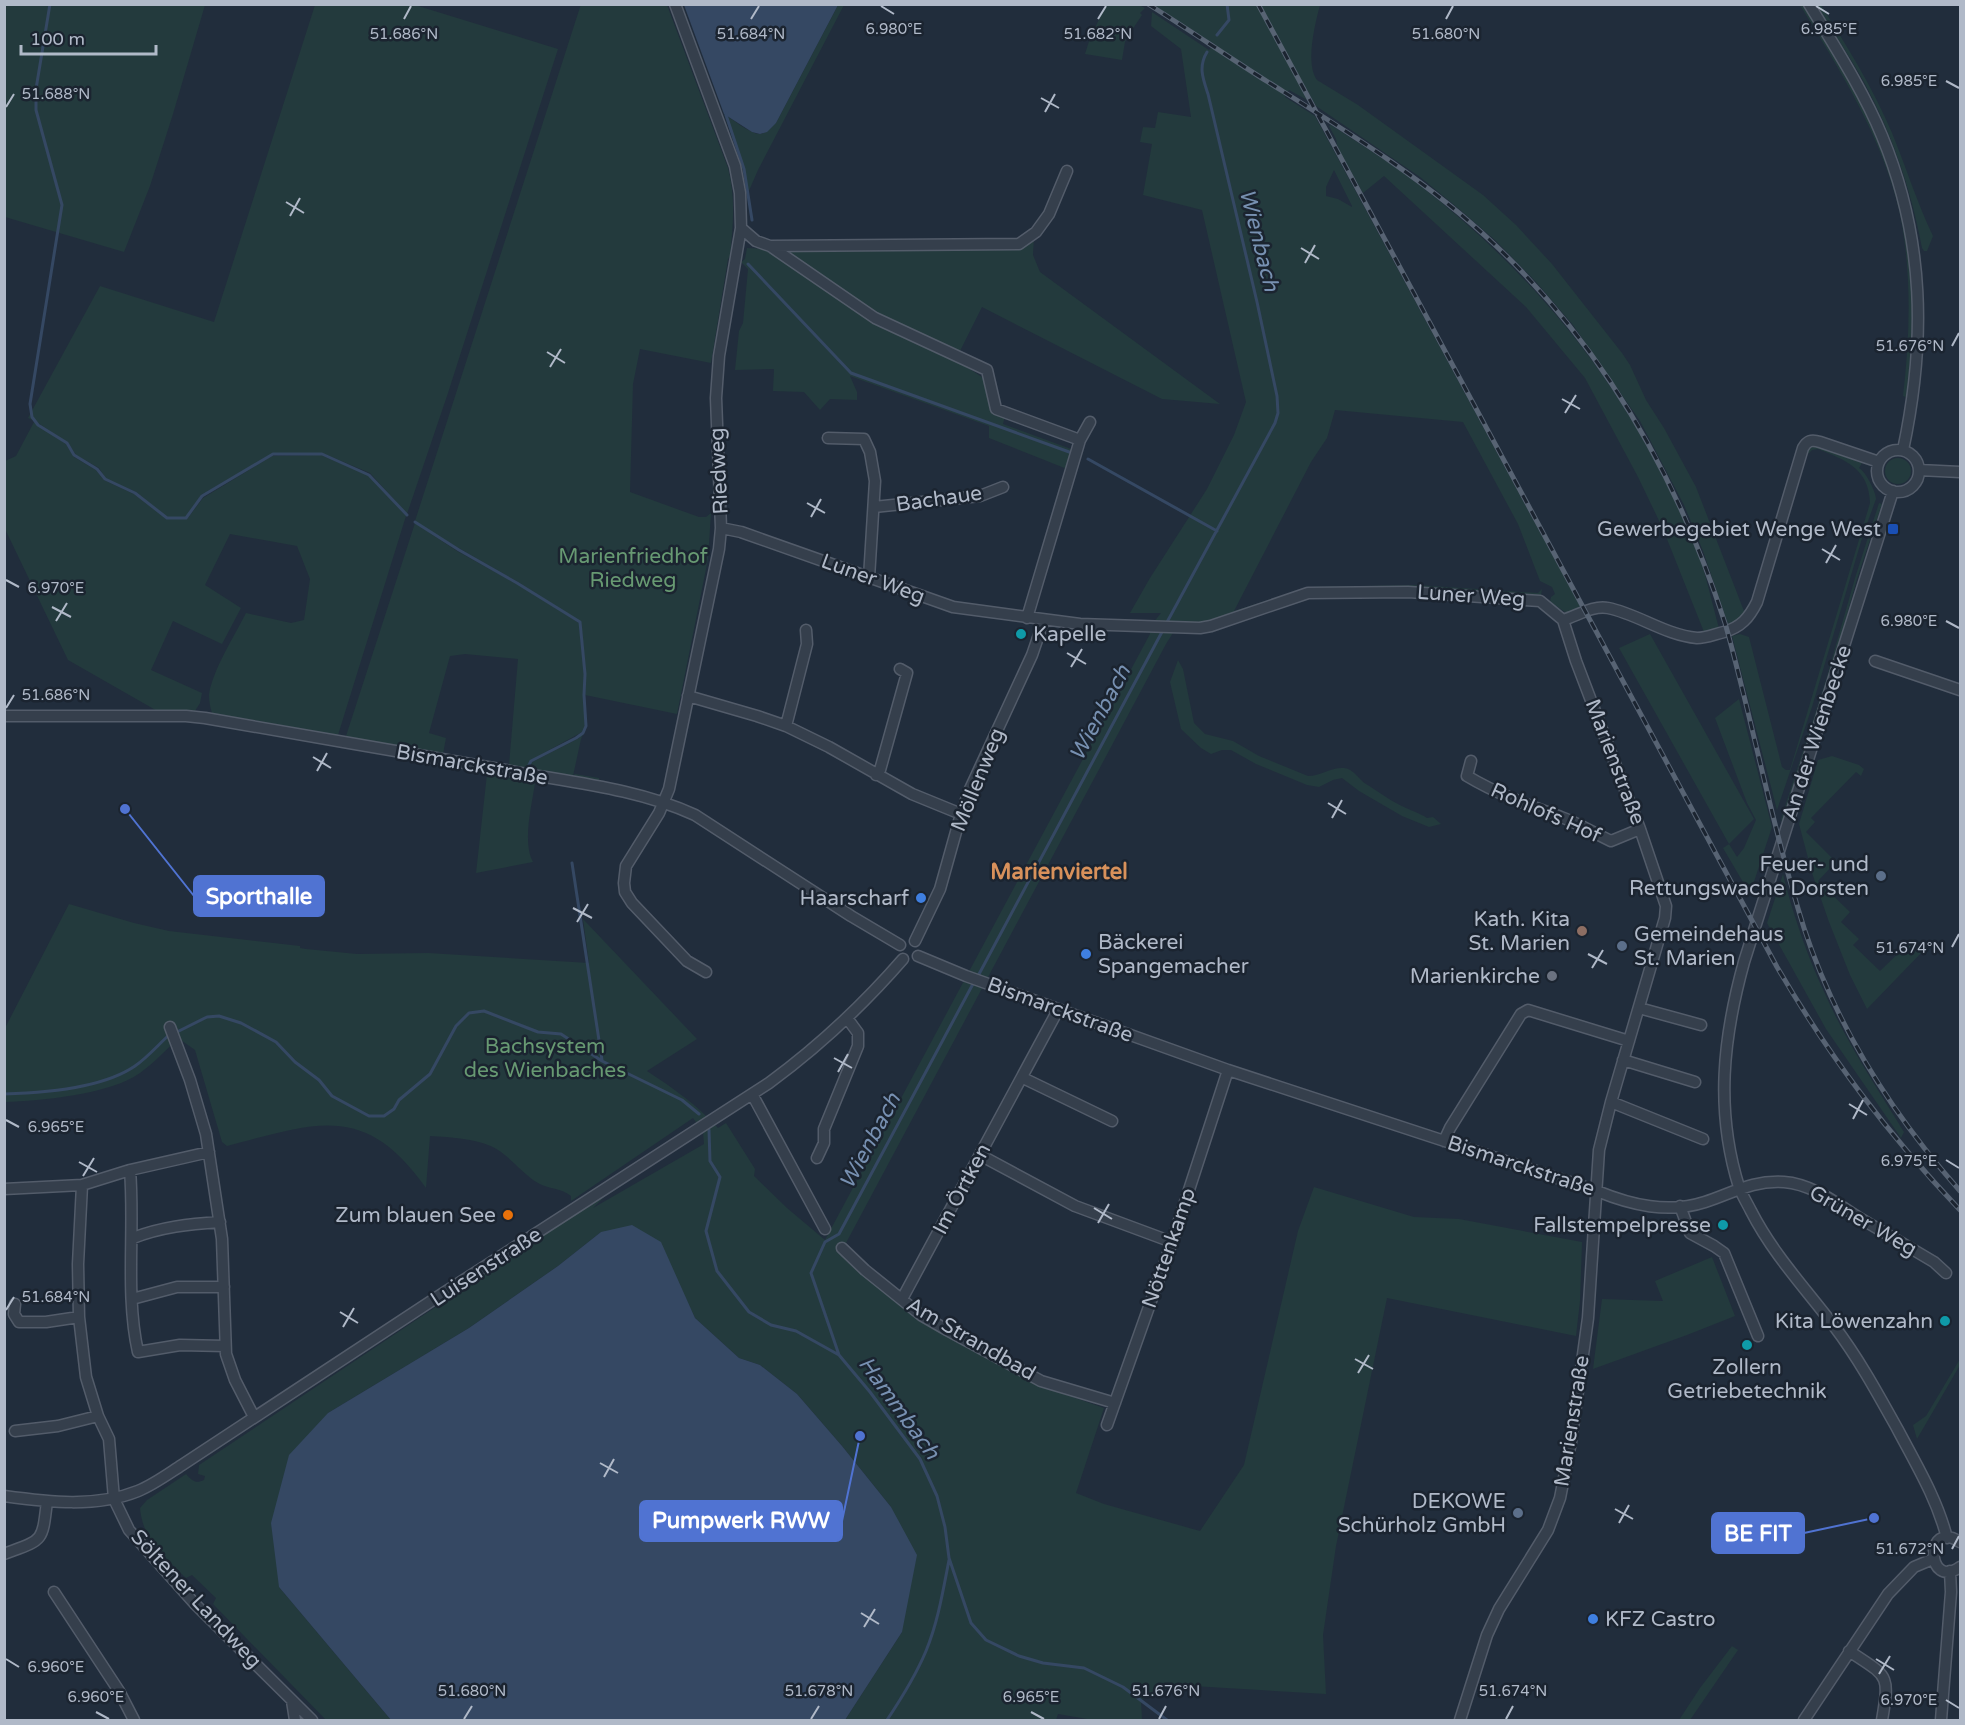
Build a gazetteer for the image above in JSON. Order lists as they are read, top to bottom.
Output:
{
  "streets": {
    "street": [
      "Riedweg",
      "Bachaue",
      "Luner Weg",
      "An der Wienbecke",
      "Marienstraße",
      "Bismarckstraße",
      "Möllenweg",
      "Rohlofs Hof",
      "Im Örtken",
      "Grüner Weg",
      "Nöttenkamp",
      "Luisenstraße",
      "Am Strandbad",
      "Söltener Landweg"
    ]
  },
  "crossings": [
    ["Riedweg", "Luner Weg"],
    ["Riedweg", "Bismarckstraße"],
    ["Luner Weg", "Marienstraße"],
    ["Luner Weg", "Möllenweg"],
    ["An der Wienbecke", "Bismarckstraße"],
    ["An der Wienbecke", "Grüner Weg"],
    ["Marienstraße", "Bismarckstraße"],
    ["Marienstraße", "Rohlofs Hof"],
    ["Bismarckstraße", "Möllenweg"],
    ["Bismarckstraße", "Im Örtken"],
    ["Bismarckstraße", "Grüner Weg"],
    ["Bismarckstraße", "Nöttenkamp"],
    ["Bismarckstraße", "Luisenstraße"],
    ["Möllenweg", "Luisenstraße"],
    ["Im Örtken", "Am Strandbad"],
    ["Nöttenkamp", "Am Strandbad"],
    ["Luisenstraße", "Söltener Landweg"]
  ],
  "districts": ["Marienviertel"],
  "water": ["Wienbach", "Hammbach"],
  "parks": ["Marienfriedhof Riedweg", "Bachsystem des Wienbaches"],
  "places": {
    "transit": ["Gewerbegebiet Wenge West"],
    "other": [
      "Kapelle",
      "Sporthalle",
      "Feuer- und Rettungswache Dorsten",
      "Haarscharf",
      "Kath. Kita St. Marien",
      "Gemeindehaus St. Marien",
      "Bäckerei Spangemacher",
      "Marienkirche",
      "Zum blauen See",
      "Fallstempelpresse",
      "Kita Löwenzahn",
      "Zollern Getriebetechnik",
      "Pumpwerk RWW",
      "DEKOWE Schürholz GmbH",
      "BE FIT",
      "KFZ Castro"
    ]
  },
  "scale_bar": "100 m",
  "coordinates": [
    "6.980°E",
    "6.985°E",
    "51.686°N",
    "51.684°N",
    "51.682°N",
    "51.680°N",
    "51.688°N",
    "51.676°N",
    "6.970°E",
    "51.674°N",
    "6.965°E",
    "6.975°E",
    "51.672°N",
    "6.960°E",
    "51.678°N"
  ]
}
